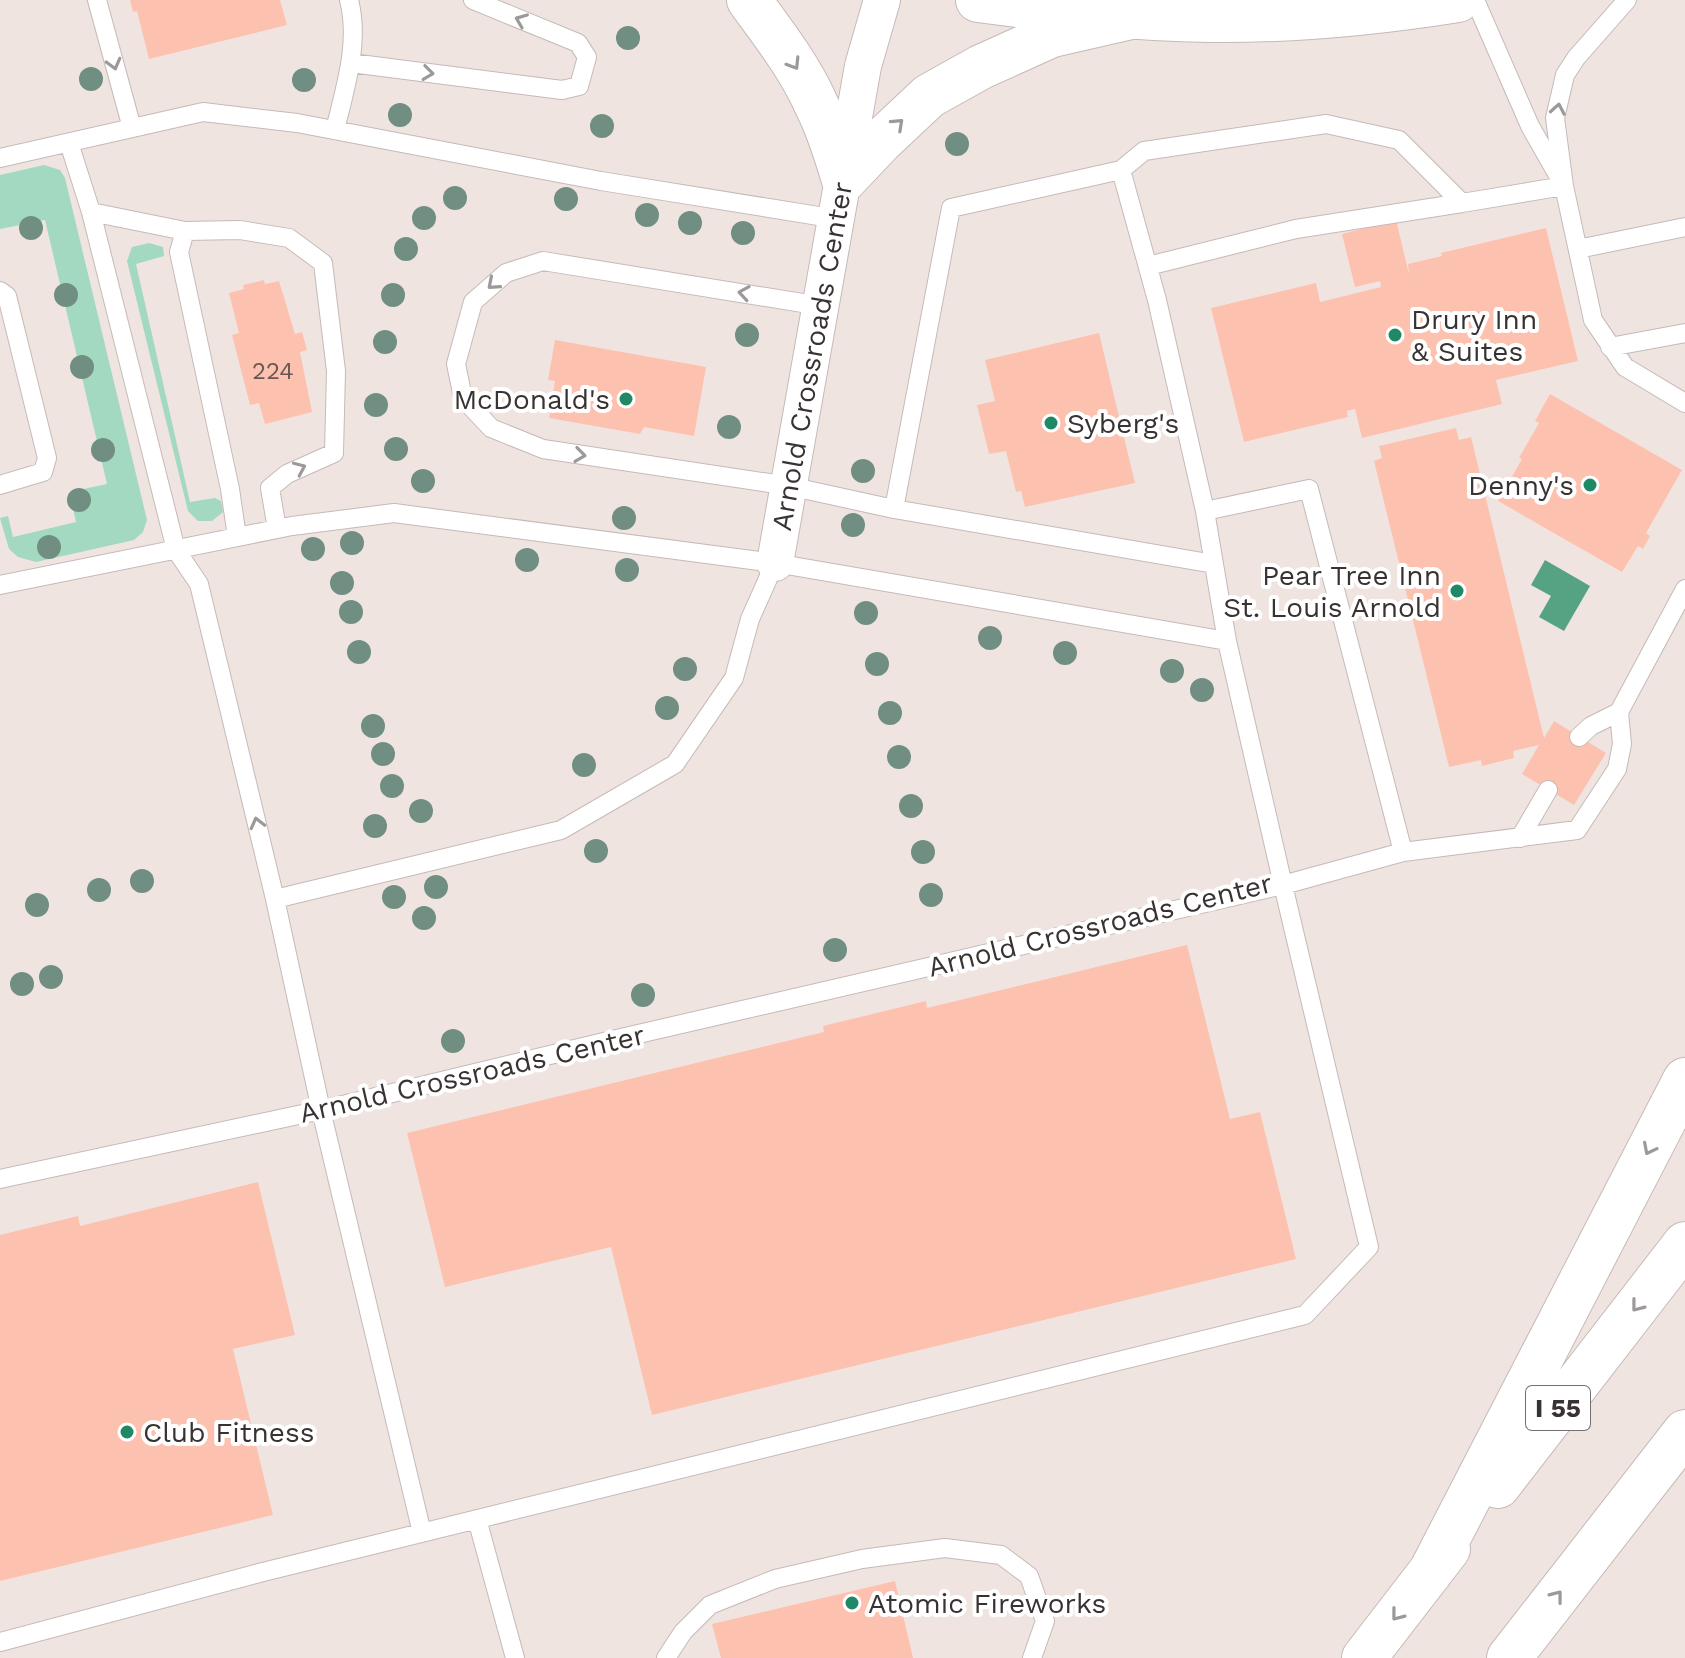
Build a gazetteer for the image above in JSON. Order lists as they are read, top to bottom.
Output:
{
  "streets": {
    "main road": ["I 55"],
    "street": ["Arnold Crossroads Center"]
  },
  "places": [
    "Drury Inn & Suites",
    "McDonald's",
    "Syberg's",
    "Denny's",
    "Pear Tree Inn St. Louis Arnold",
    "Club Fitness",
    "Atomic Fireworks"
  ],
  "house_numbers": ["224"]
}
